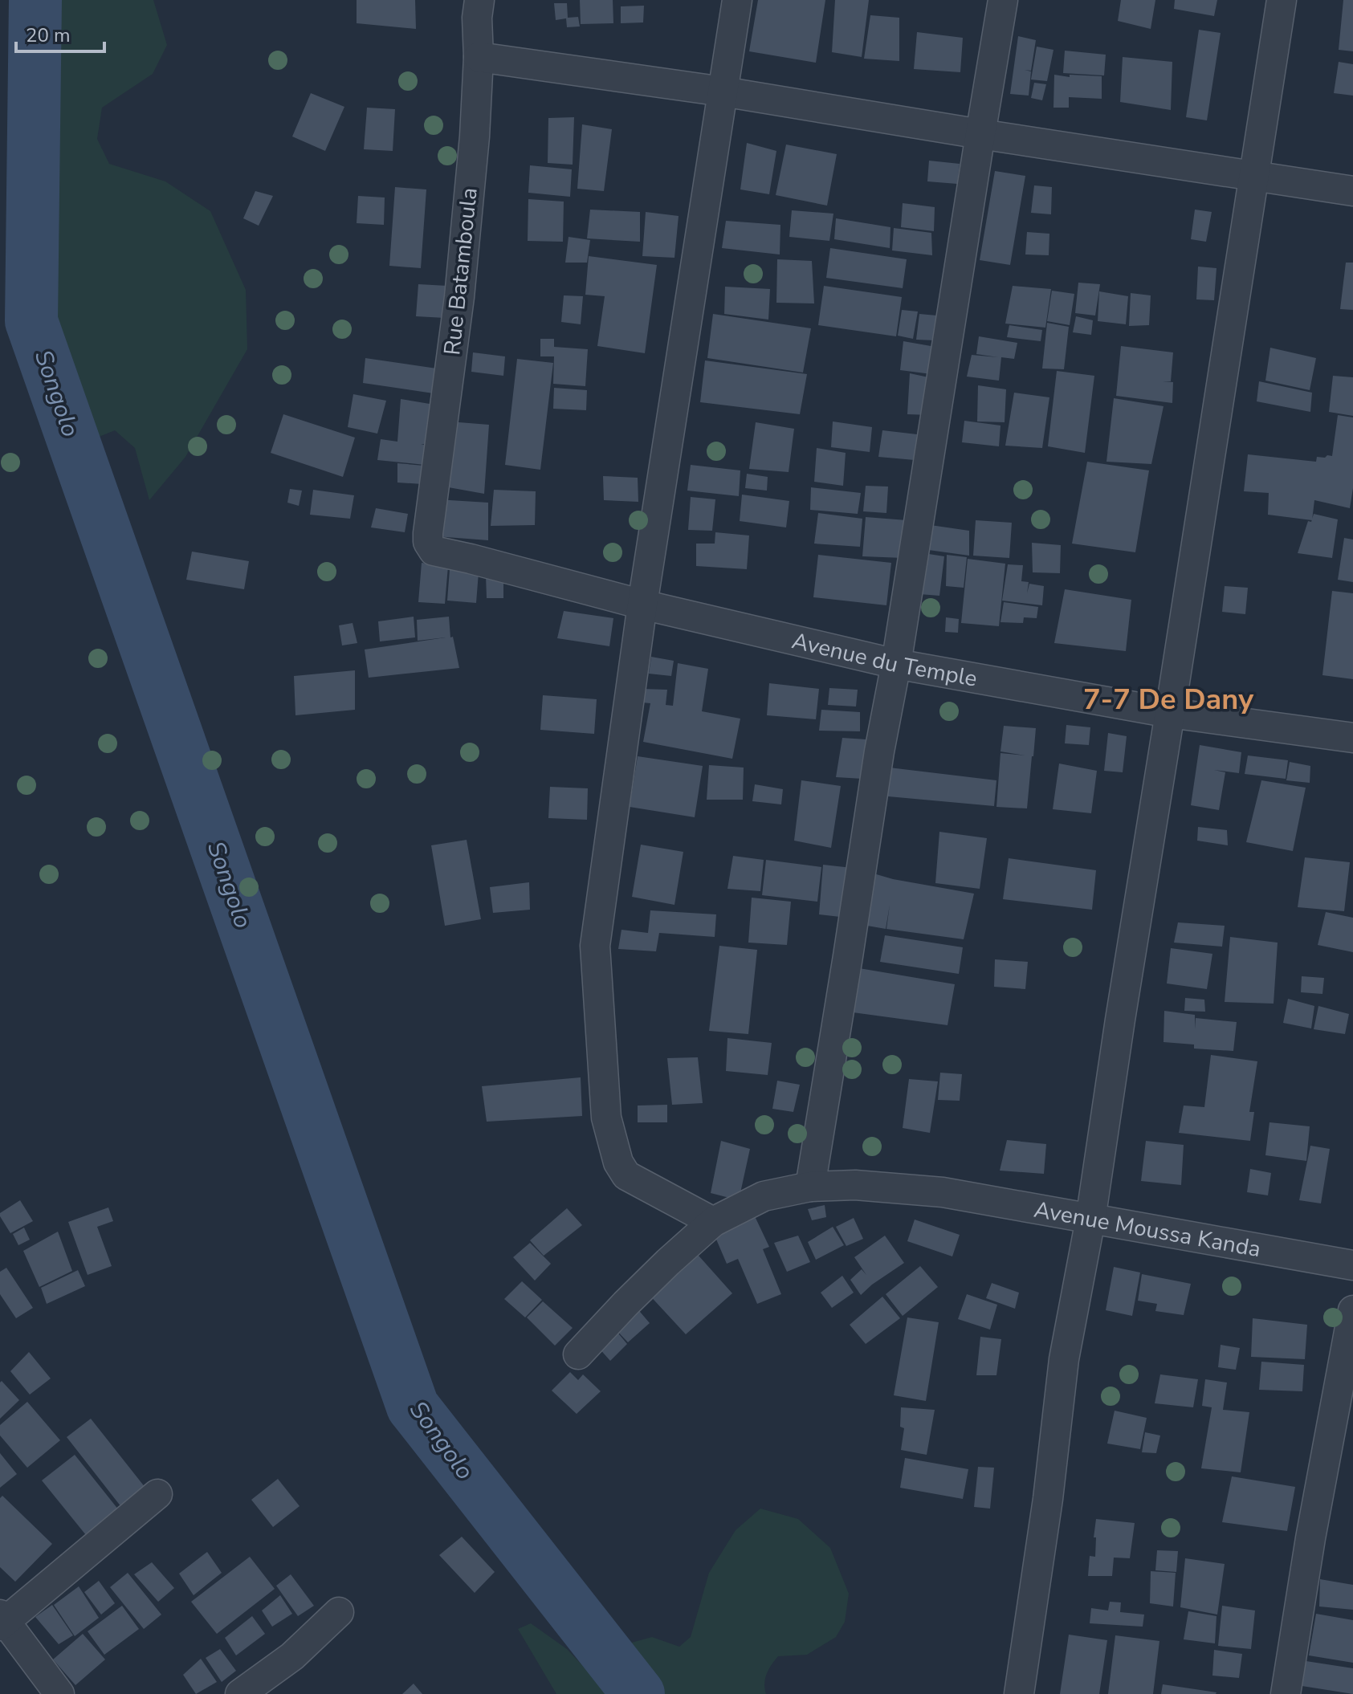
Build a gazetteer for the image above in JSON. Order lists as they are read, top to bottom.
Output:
{
  "streets": {
    "street": ["Rue Batamboula", "Avenue du Temple", "Avenue Moussa Kanda"]
  },
  "crossings": [
    ["Rue Batamboula", "Avenue du Temple"]
  ],
  "districts": ["7-7 De Dany"],
  "water": ["Songolo"],
  "scale_bar": "20 m"
}
